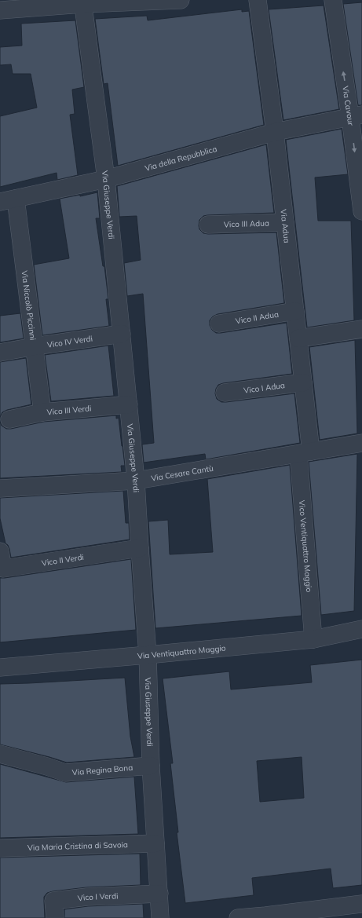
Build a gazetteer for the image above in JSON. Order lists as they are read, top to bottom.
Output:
{
  "streets": {
    "street": [
      "Via Cavour",
      "Via della Repubblica",
      "Via Giuseppe Verdi",
      "Vico III Adua",
      "Via Adua",
      "Via Niccolò Piccinni",
      "Vico II Adua",
      "Vico IV Verdi",
      "Vico I Adua",
      "Vico III Verdi",
      "Via Cesare Cantù",
      "Vico Ventiquattro Maggio",
      "Vico II Verdi",
      "Via Ventiquattro Maggio",
      "Via Regina Bona",
      "Via Maria Cristina di Savoia",
      "Vico I Verdi"
    ]
  },
  "crossings": [
    ["Via Cavour", "Via della Repubblica"],
    ["Via della Repubblica", "Via Giuseppe Verdi"],
    ["Via della Repubblica", "Via Adua"],
    ["Via della Repubblica", "Via Niccolò Piccinni"],
    ["Via Giuseppe Verdi", "Vico IV Verdi"],
    ["Via Giuseppe Verdi", "Vico III Verdi"],
    ["Via Giuseppe Verdi", "Via Cesare Cantù"],
    ["Via Giuseppe Verdi", "Vico II Verdi"],
    ["Via Giuseppe Verdi", "Via Ventiquattro Maggio"],
    ["Via Giuseppe Verdi", "Via Regina Bona"],
    ["Via Giuseppe Verdi", "Via Maria Cristina di Savoia"],
    ["Via Giuseppe Verdi", "Vico I Verdi"],
    ["Vico III Adua", "Via Adua"],
    ["Via Adua", "Vico II Adua"],
    ["Via Adua", "Vico I Adua"],
    ["Via Adua", "Via Cesare Cantù"],
    ["Via Adua", "Vico Ventiquattro Maggio"],
    ["Via Niccolò Piccinni", "Vico IV Verdi"],
    ["Via Niccolò Piccinni", "Vico III Verdi"],
    ["Via Cesare Cantù", "Vico Ventiquattro Maggio"],
    ["Vico Ventiquattro Maggio", "Via Ventiquattro Maggio"]
  ]
}
